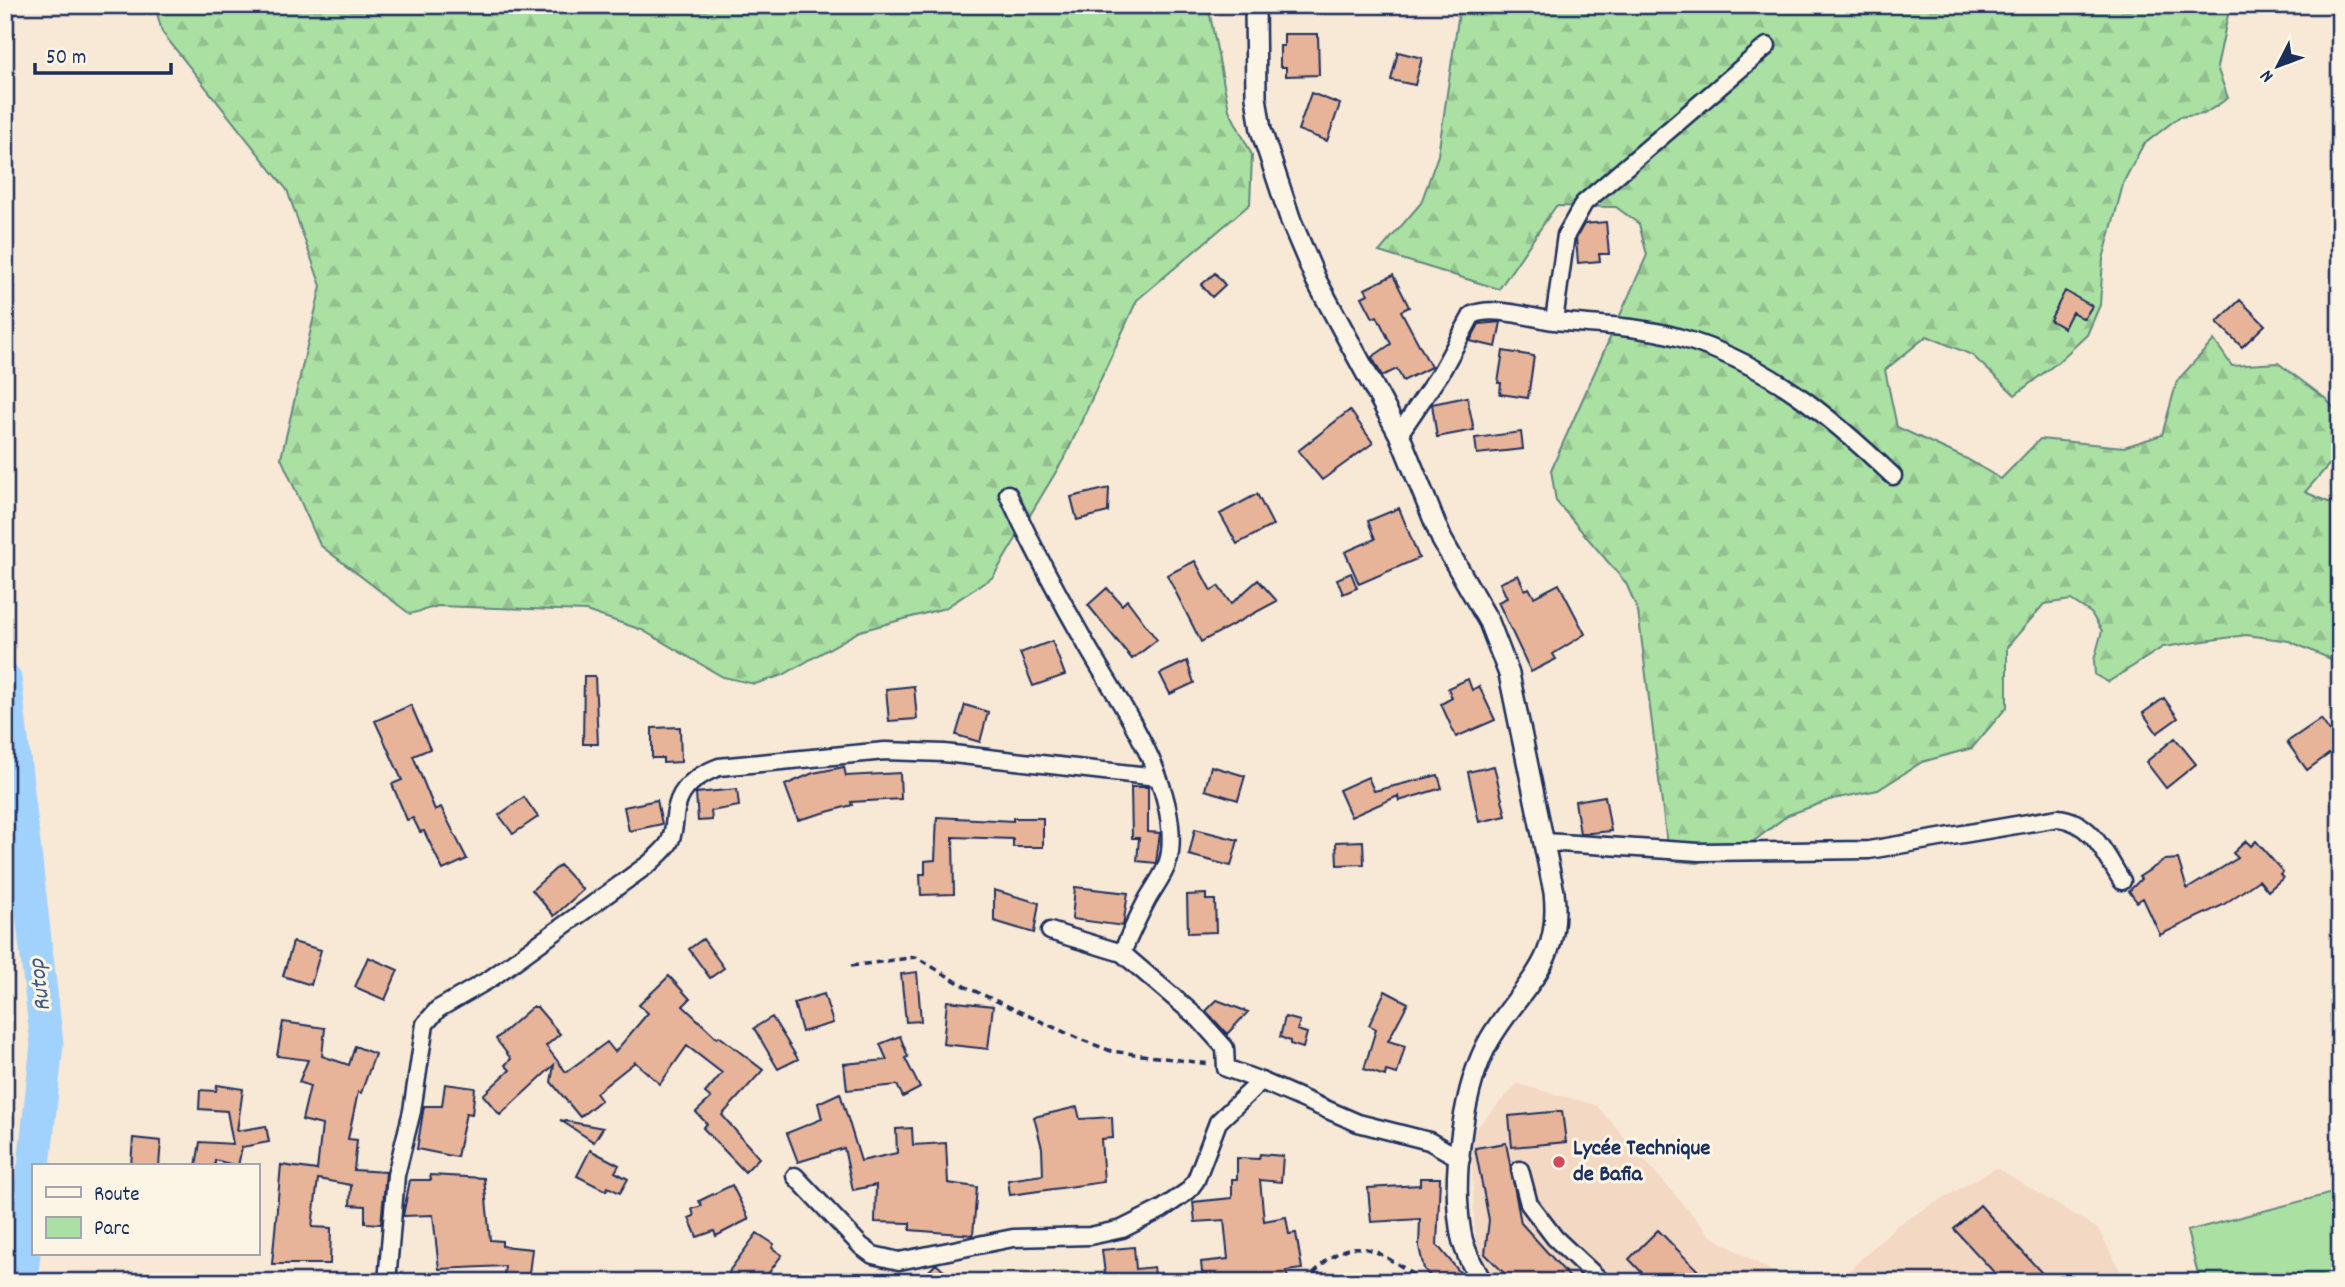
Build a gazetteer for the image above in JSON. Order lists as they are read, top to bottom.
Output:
{
  "water": ["Rutop"],
  "places": ["Lycée Technique de Bafia"],
  "legend": ["Route", "Parc"],
  "scale_bar": "50 m",
  "north": "bottom left"
}
